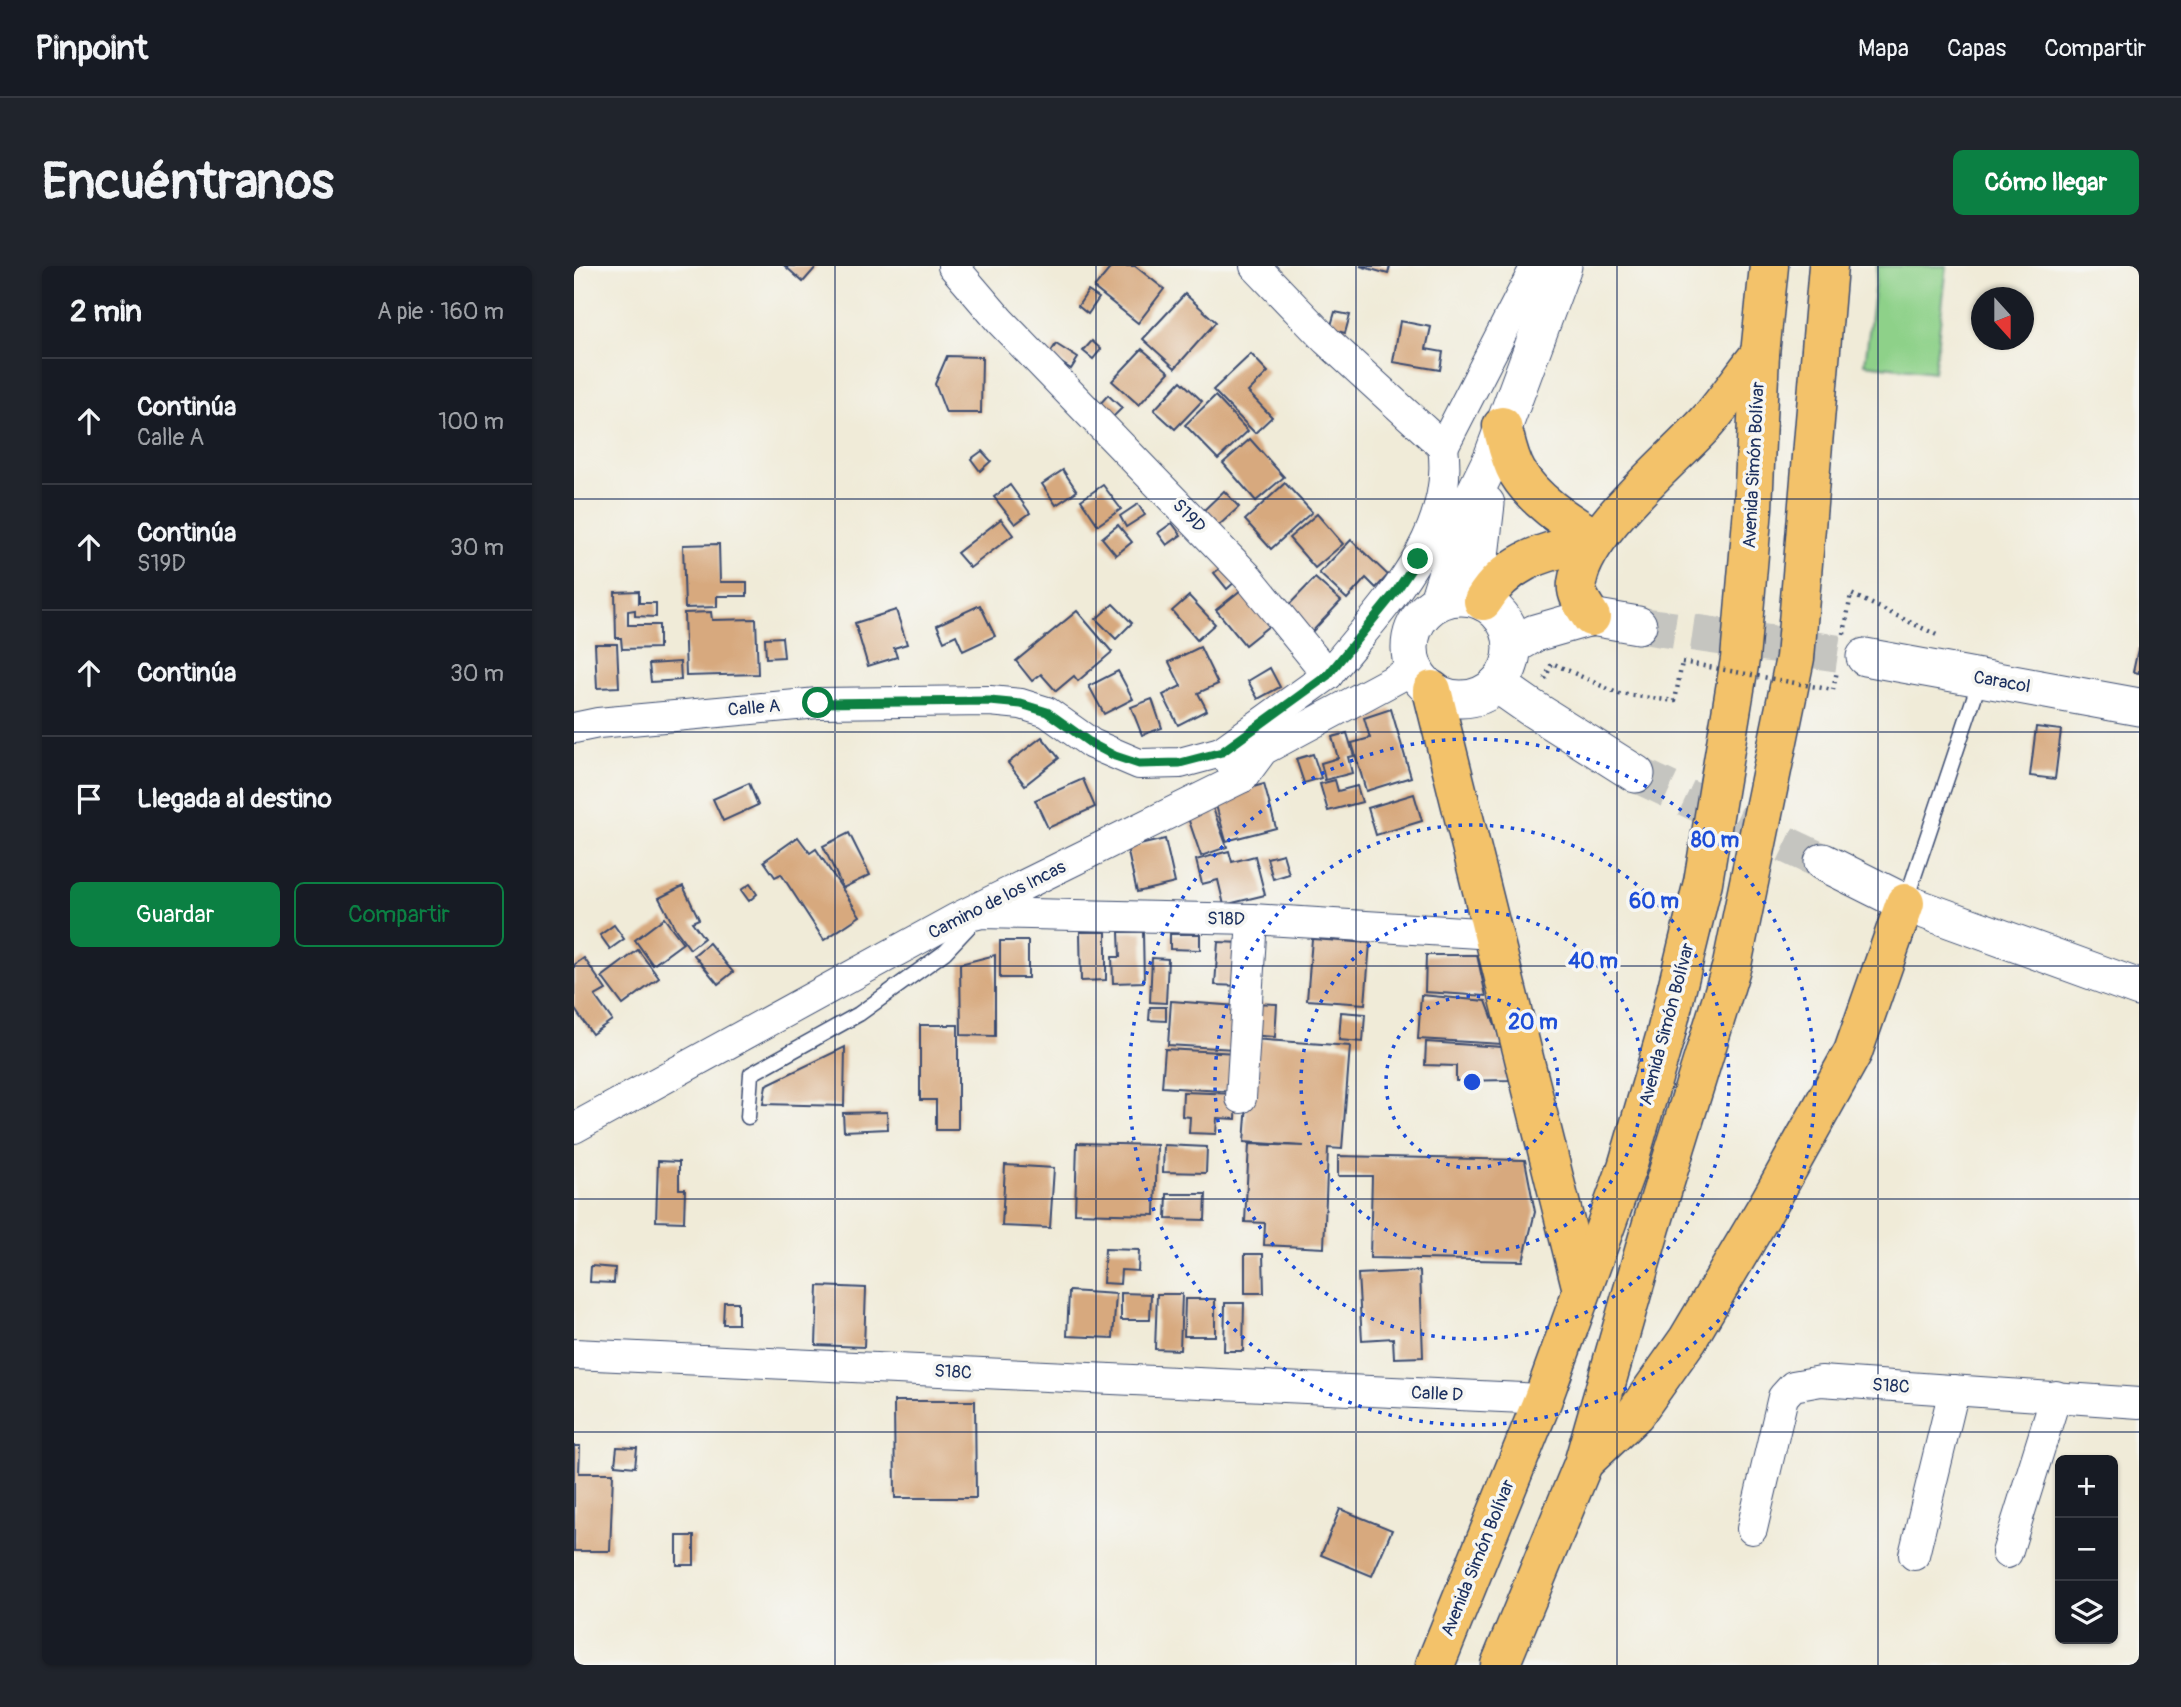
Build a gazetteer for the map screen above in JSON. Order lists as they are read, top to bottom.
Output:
{
  "streets": {
    "highway": ["Avenida Simón Bolívar"],
    "street": [
      "S19D",
      "Caracol",
      "Calle A",
      "Camino de los Incas",
      "S18D",
      "S18C",
      "Calle D"
    ]
  },
  "crossings": [
    ["Avenida Simón Bolívar", "Calle D"],
    ["Camino de los Incas", "S18D"],
    ["S18C", "Calle D"]
  ],
  "north": "bottom",
  "page": {
    "header": "Pinpoint",
    "nav": ["Mapa", "Capas", "Compartir"],
    "buttons": [
      "Cómo llegar",
      ["Guardar", "Compartir"]
    ],
    "title": "Encuéntranos",
    "heading": ["2 min", "A pie · 160 m"],
    "list": [
      ["Continúa", "Calle A", "100 m"],
      ["Continúa", "S19D", "30 m"],
      ["Continúa", "30 m"],
      "Llegada al destino"
    ],
    "map_buttons": ["+", "−"]
  },
  "rings": [
    "80 m",
    "60 m",
    "40 m",
    "20 m"
  ]
}
